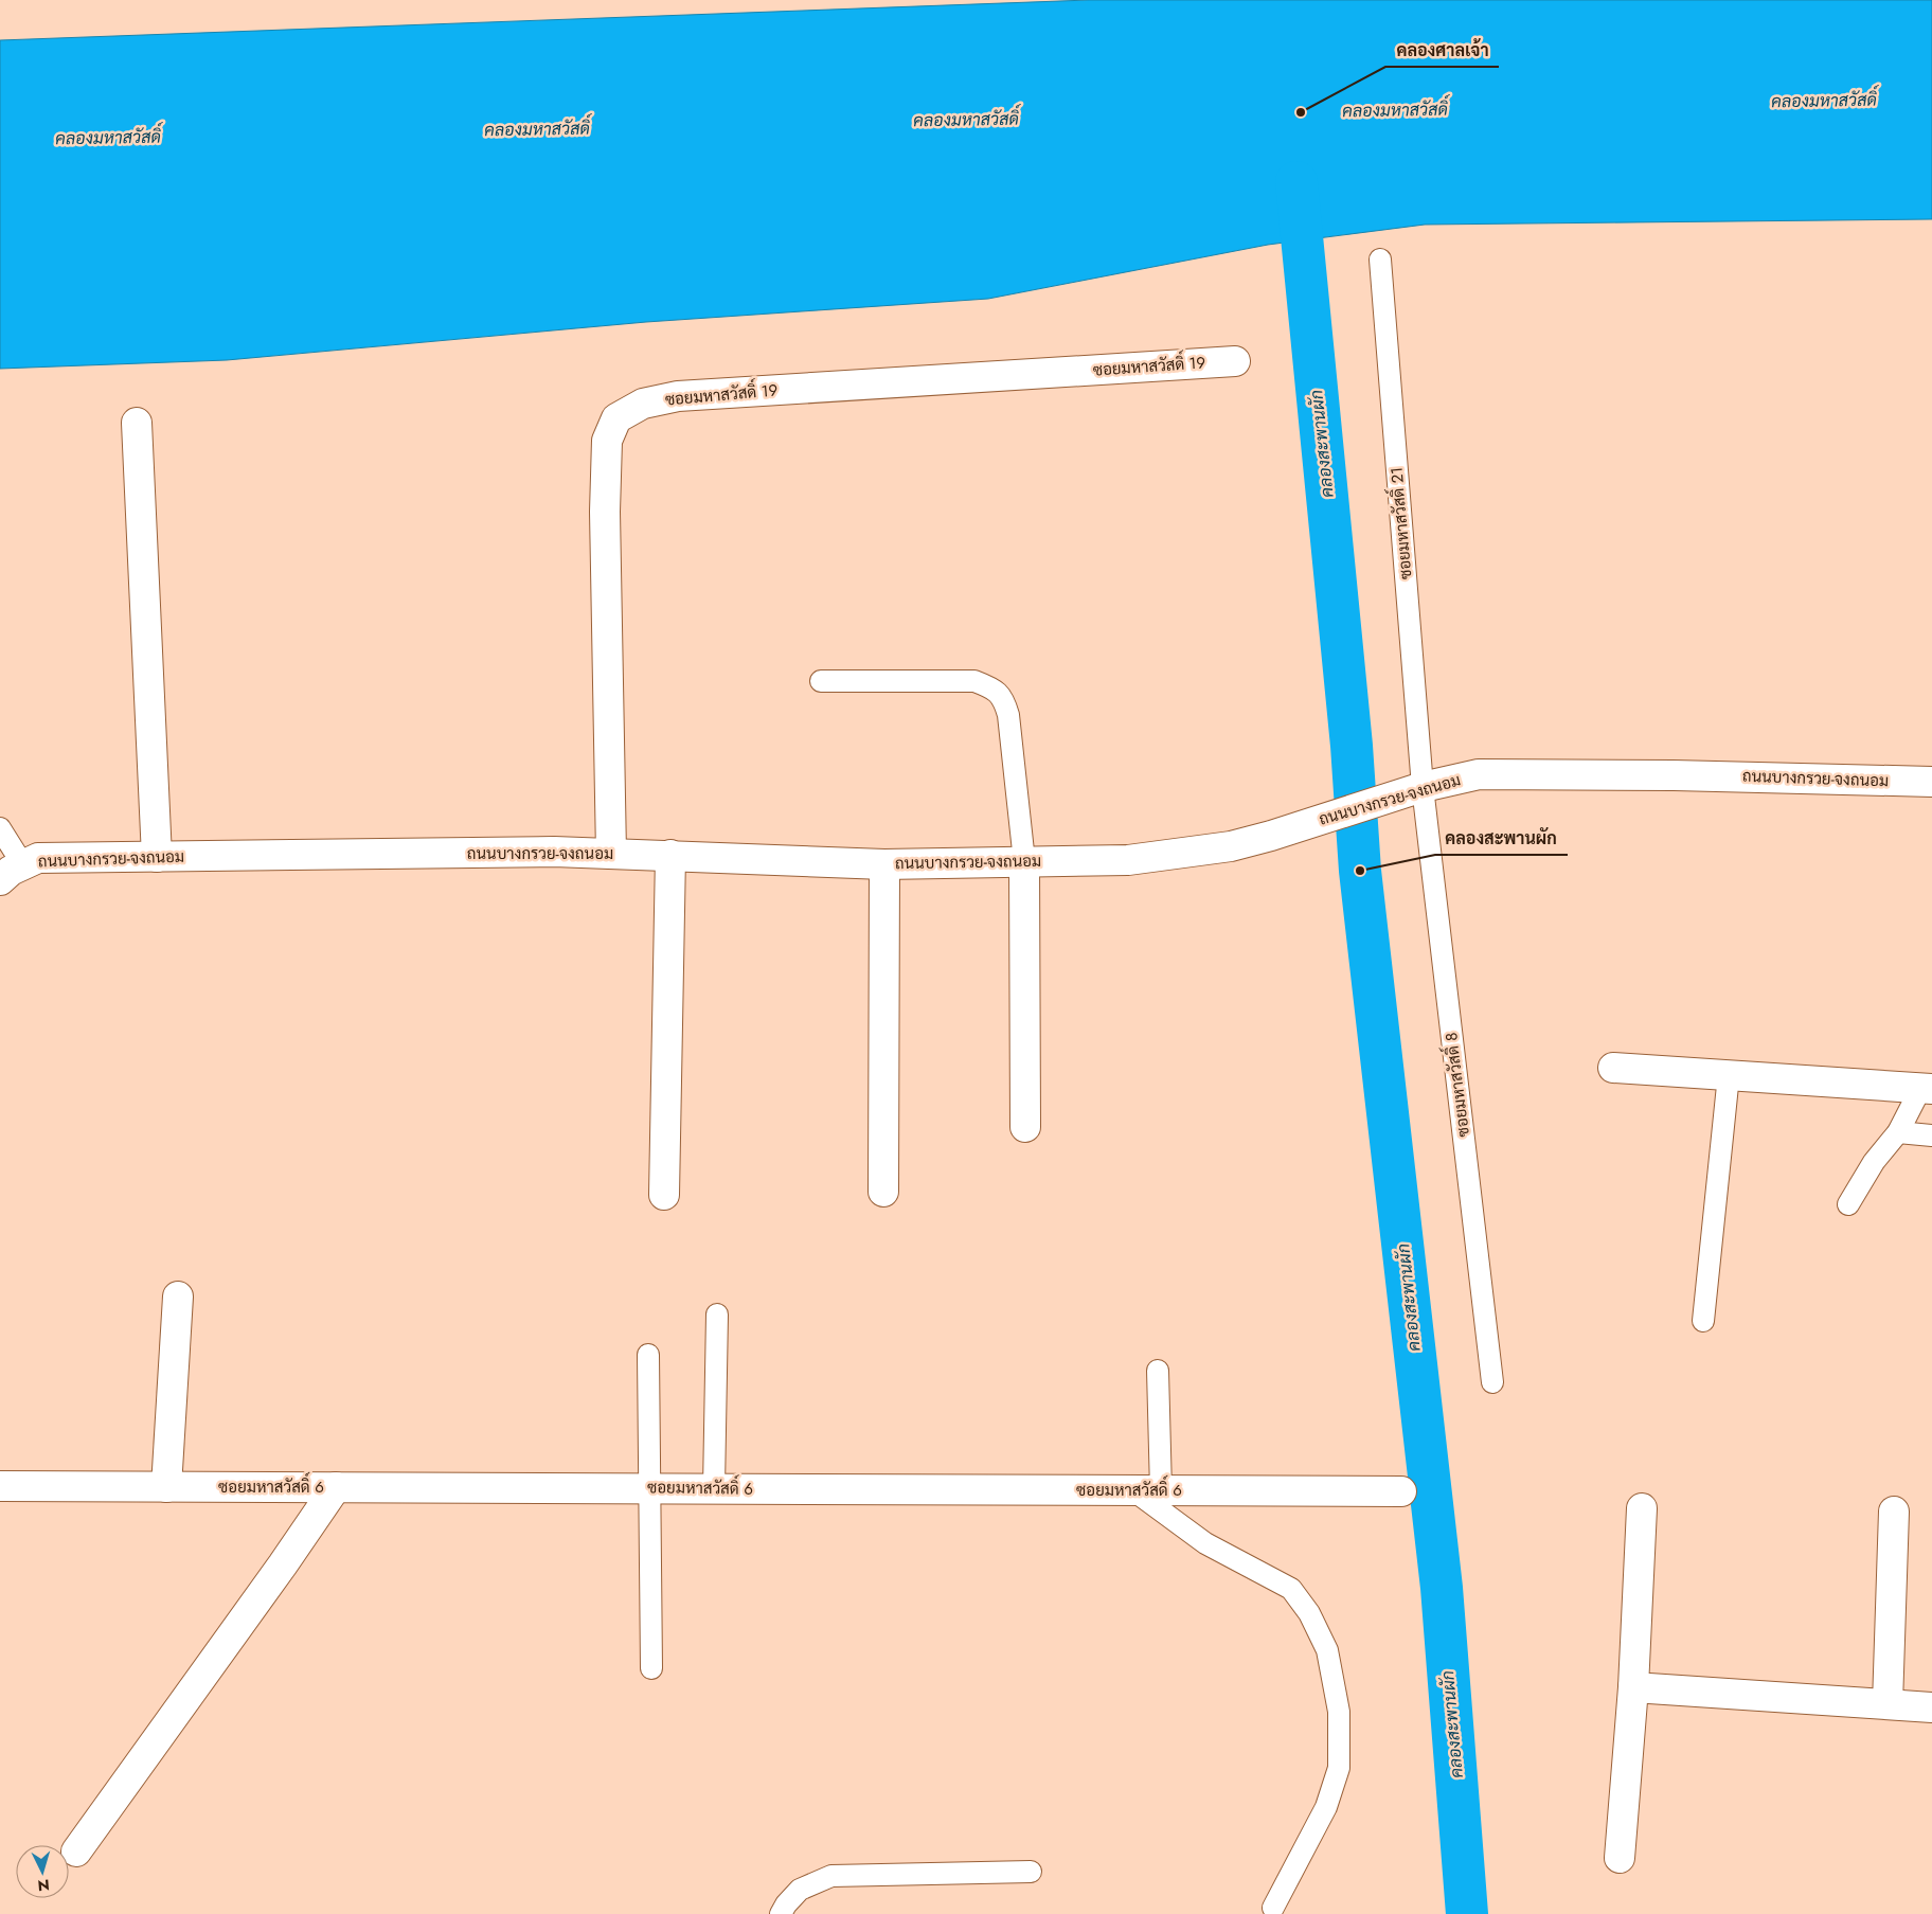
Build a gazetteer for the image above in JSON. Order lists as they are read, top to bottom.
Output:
{
  "streets": {
    "street": ["ซอยมหาสวัสดิ์ 19", "ถนนบางกรวย-จงถนอม", "ซอยมหาสวัสดิ์ 6"],
    "lane": ["ซอยมหาสวัสดิ์ 21", "ซอยมหาสวัสดิ์ 8"]
  },
  "crossings": [
    ["ซอยมหาสวัสดิ์ 19", "ถนนบางกรวย-จงถนอม"],
    ["ซอยมหาสวัสดิ์ 21", "ถนนบางกรวย-จงถนอม"],
    ["ซอยมหาสวัสดิ์ 21", "ซอยมหาสวัสดิ์ 8"],
    ["ถนนบางกรวย-จงถนอม", "ซอยมหาสวัสดิ์ 8"]
  ],
  "water": ["คลองมหาสวัสดิ์", "คลองสะพานผัก"],
  "places": ["คลองศาลเจ้า", "คลองสะพานผัก"],
  "north": "bottom"
}
